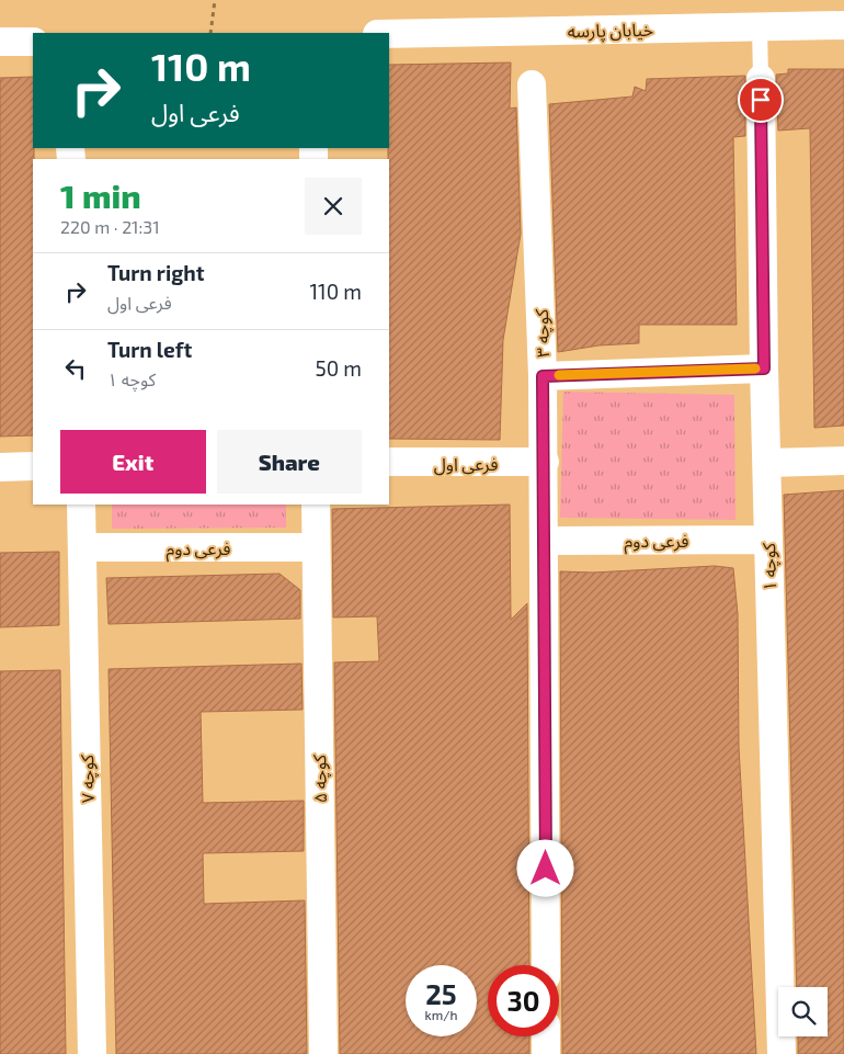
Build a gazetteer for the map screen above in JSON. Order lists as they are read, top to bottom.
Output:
{
  "streets": {
    "street": [
      "خیابان پارسه",
      "کوچه ۳",
      "فرعی اول",
      "فرعی دوم",
      "کوچه ۱",
      "کوچه ۷",
      "کوچه ۵"
    ]
  },
  "crossings": [
    ["کوچه ۳", "فرعی اول"],
    ["کوچه ۳", "فرعی دوم"],
    ["فرعی دوم", "کوچه ۱"],
    ["فرعی دوم", "کوچه ۷"],
    ["فرعی دوم", "کوچه ۵"]
  ],
  "page": {
    "turn": ["110 m", "فرعی اول"],
    "heading": ["1 min", "220 m · 21:31"],
    "list": [
      {
        "name": "Turn right",
        "note": "فرعی اول",
        "value": "110 m"
      },
      {
        "name": "Turn left",
        "note": "کوچه ۱",
        "value": "50 m"
      }
    ],
    "buttons": ["Exit", "Share"],
    "speed": "25 km/h",
    "limit": "30"
  }
}
